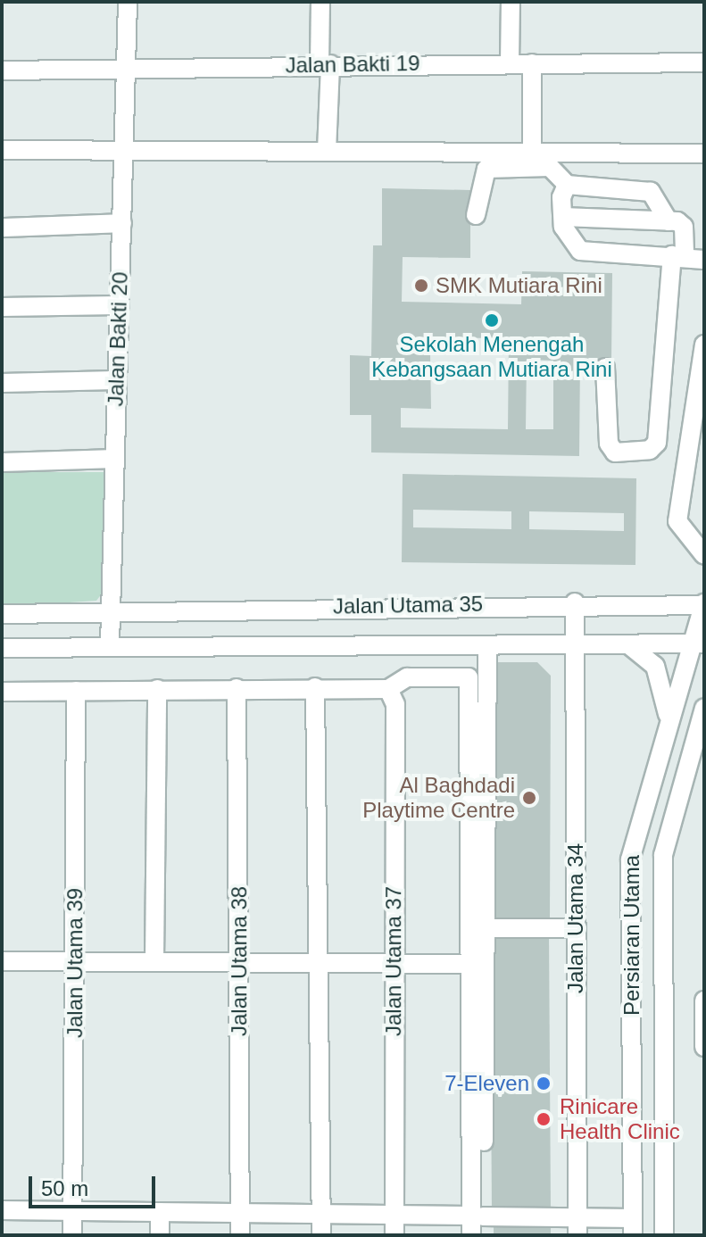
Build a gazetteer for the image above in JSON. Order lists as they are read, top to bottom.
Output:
{
  "streets": {
    "street": [
      "Jalan Bakti 19",
      "Jalan Bakti 20",
      "Jalan Utama 35",
      "Jalan Utama 34",
      "Persiaran Utama",
      "Jalan Utama 38",
      "Jalan Utama 37",
      "Jalan Utama 39"
    ]
  },
  "crossings": [
    ["Jalan Bakti 19", "Jalan Bakti 20"],
    ["Jalan Bakti 20", "Jalan Utama 35"],
    ["Jalan Utama 35", "Jalan Utama 34"],
    ["Jalan Utama 35", "Persiaran Utama"]
  ],
  "places": [
    "SMK Mutiara Rini",
    "Sekolah Menengah Kebangsaan Mutiara Rini",
    "Al Baghdadi Playtime Centre",
    "7-Eleven",
    "Rinicare Health Clinic"
  ],
  "scale_bar": "50 m"
}
